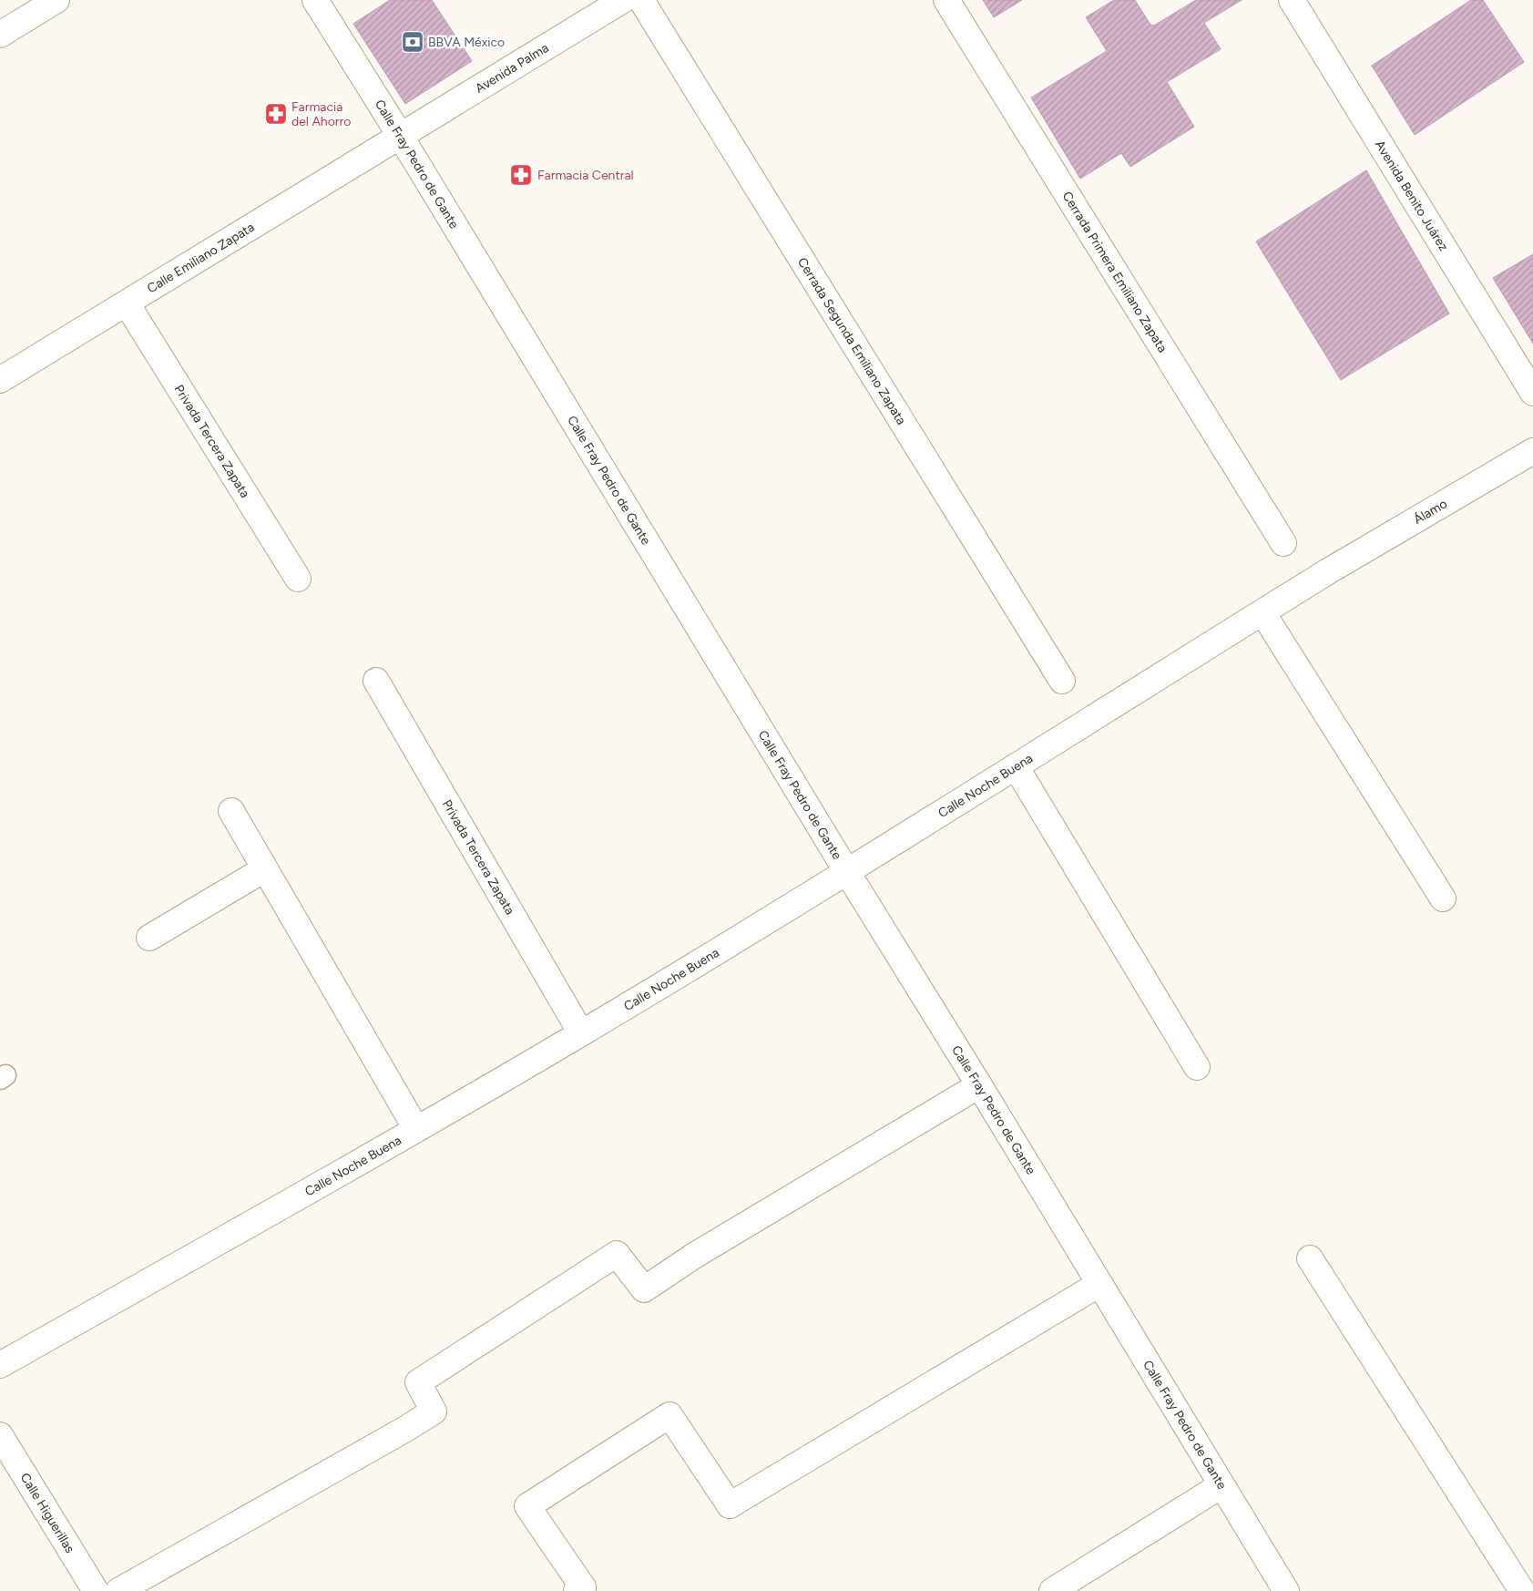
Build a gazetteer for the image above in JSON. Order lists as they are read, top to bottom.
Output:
{
  "streets": {
    "street": [
      "Avenida Palma",
      "Calle Fray Pedro de Gante",
      "Avenida Benito Juárez",
      "Calle Emiliano Zapata",
      "Cerrada Primera Emiliano Zapata",
      "Cerrada Segunda Emiliano Zapata",
      "Privada Tercera Zapata",
      "Álamo",
      "Calle Noche Buena",
      "Calle Higuerillas"
    ]
  },
  "crossings": [
    ["Avenida Palma", "Calle Fray Pedro de Gante"],
    ["Avenida Palma", "Calle Emiliano Zapata"],
    ["Calle Fray Pedro de Gante", "Calle Emiliano Zapata"],
    ["Calle Fray Pedro de Gante", "Calle Noche Buena"],
    ["Calle Emiliano Zapata", "Privada Tercera Zapata"],
    ["Privada Tercera Zapata", "Calle Noche Buena"],
    ["Álamo", "Calle Noche Buena"]
  ],
  "places": {
    "bank": ["BBVA México"],
    "pharmacy": ["Farmacia del Ahorro", "Farmacia Central"]
  }
}
